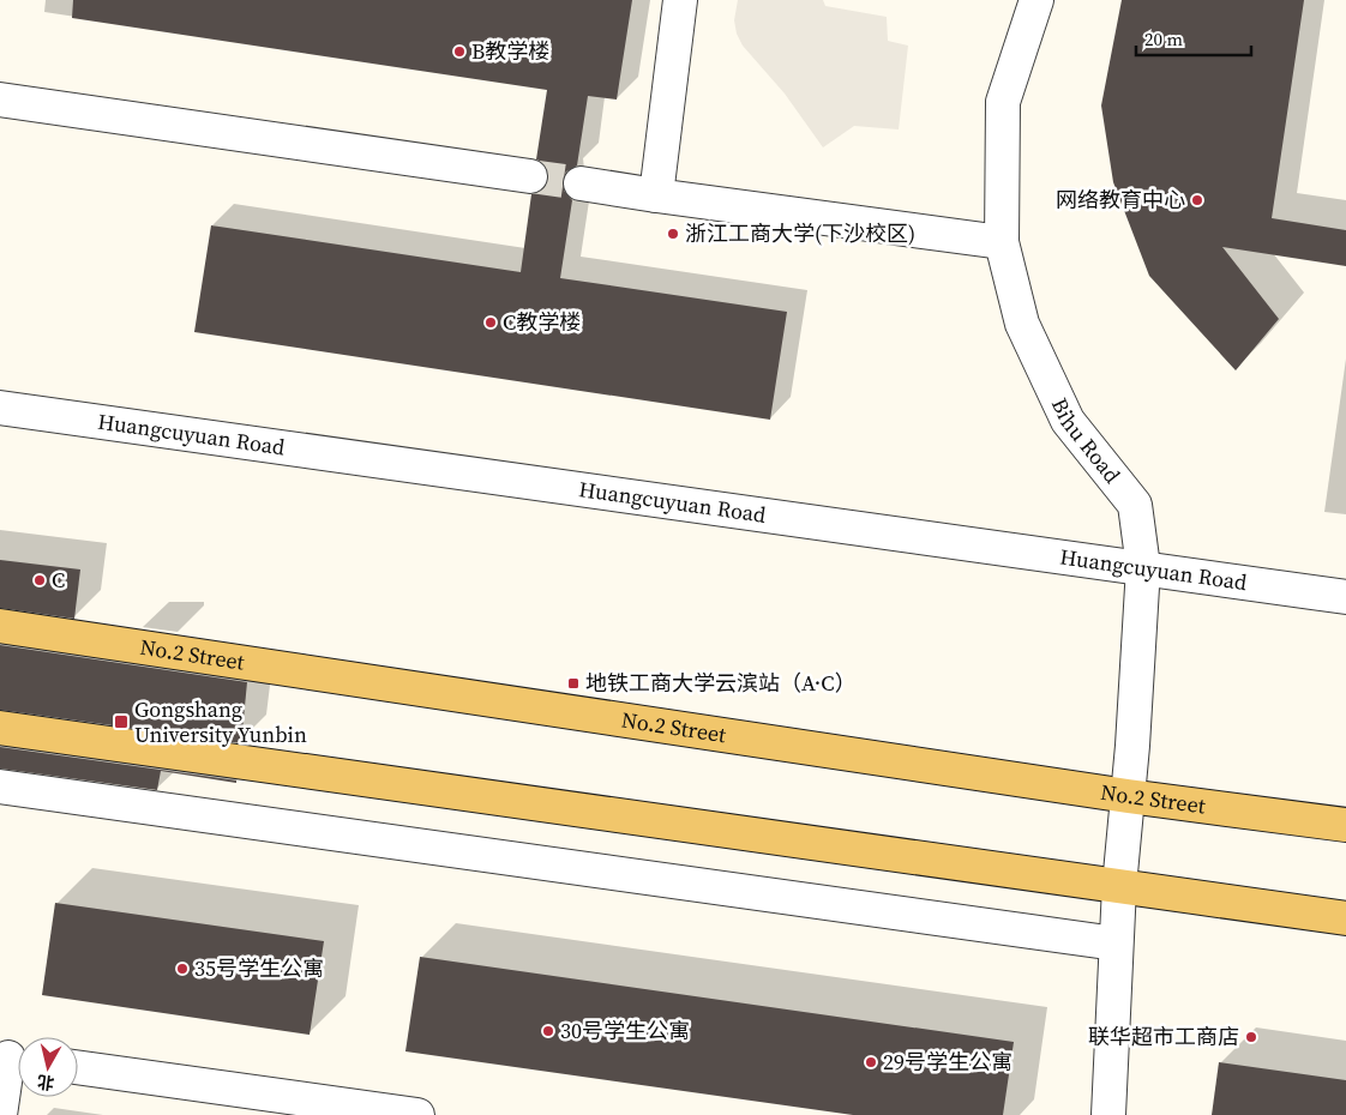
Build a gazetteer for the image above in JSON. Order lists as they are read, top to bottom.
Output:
{
  "streets": {
    "main road": ["No.2 Street"],
    "street": ["Huangcuyuan Road", "Bihu Road"]
  },
  "crossings": [
    ["Huangcuyuan Road", "Bihu Road"],
    ["Bihu Road", "No.2 Street"]
  ],
  "places": {
    "other": [
      "B教学楼",
      "网络教育中心",
      "浙江工商大学(下沙校区)",
      "C教学楼",
      "C",
      "35号学生公寓",
      "30号学生公寓",
      "联华超市工商店",
      "29号学生公寓"
    ],
    "transit": ["地铁工商大学云滨站（A·C）", "Gongshang University Yunbin"]
  },
  "scale_bar": "20 m",
  "north": "bottom"
}
